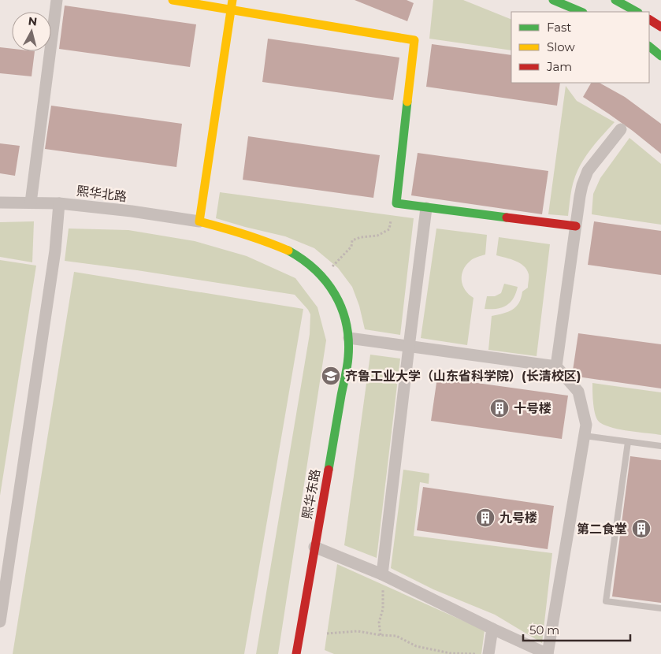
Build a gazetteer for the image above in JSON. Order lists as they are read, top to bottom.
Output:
{
  "streets": {
    "street": ["熙华北路", "熙华东路"]
  },
  "crossings": [
    ["熙华北路", "熙华东路"]
  ],
  "places": {
    "school or university": ["齐鲁工业大学（山东省科学院）(长清校区)"],
    "building": ["十号楼", "九号楼", "第二食堂"]
  },
  "legend": ["Fast", "Slow", "Jam"],
  "scale_bar": "50 m",
  "north": "top"
}
